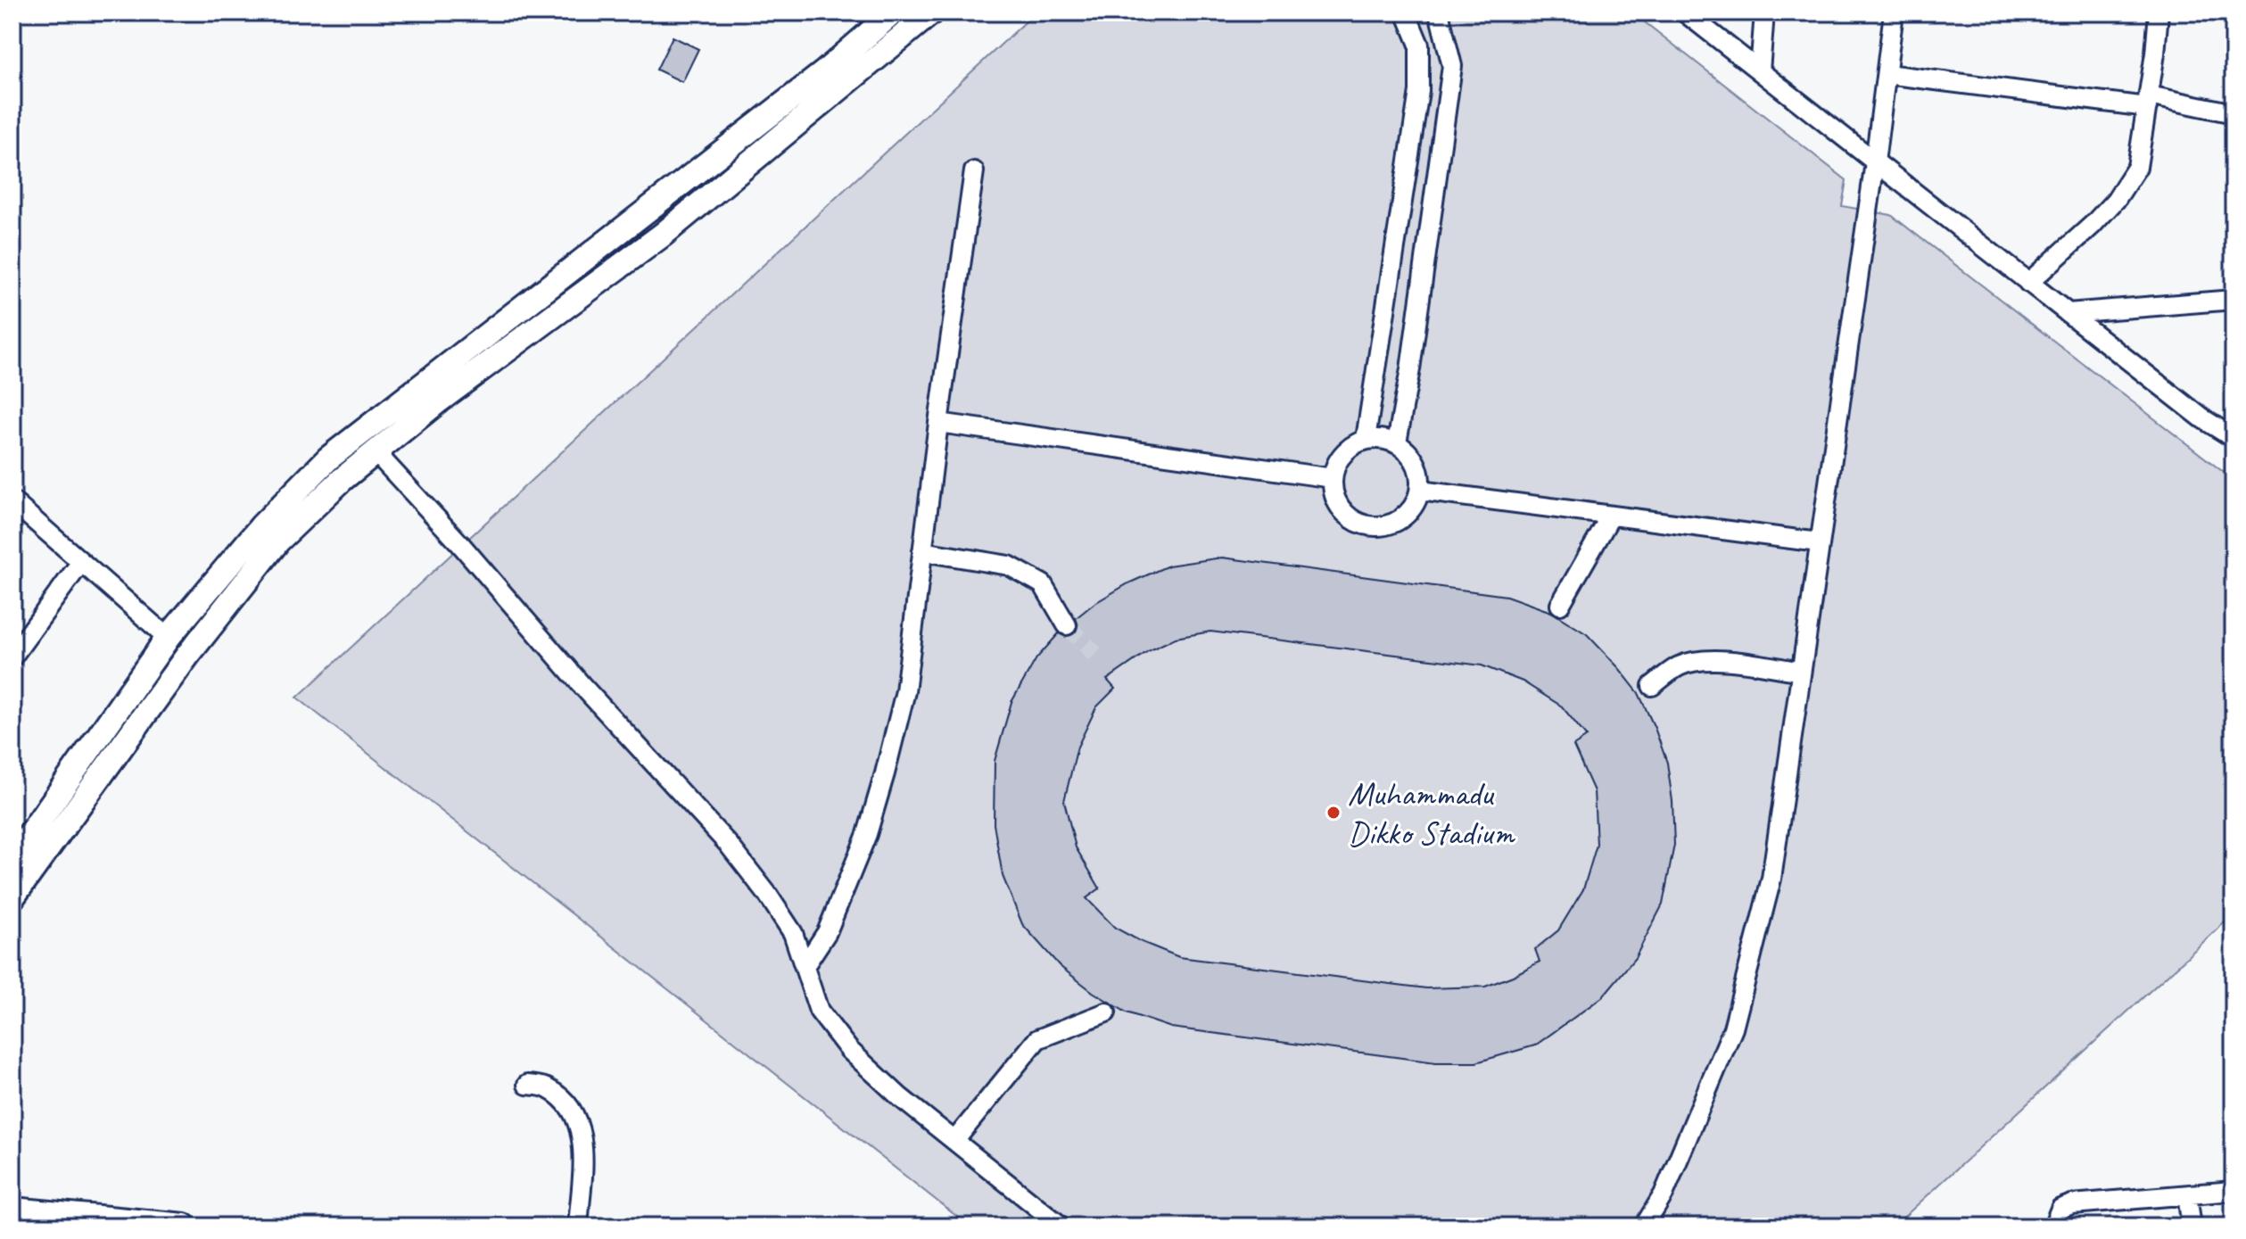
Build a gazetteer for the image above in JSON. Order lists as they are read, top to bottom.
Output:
{
  "places": ["Muhammadu Dikko Stadium"]
}
